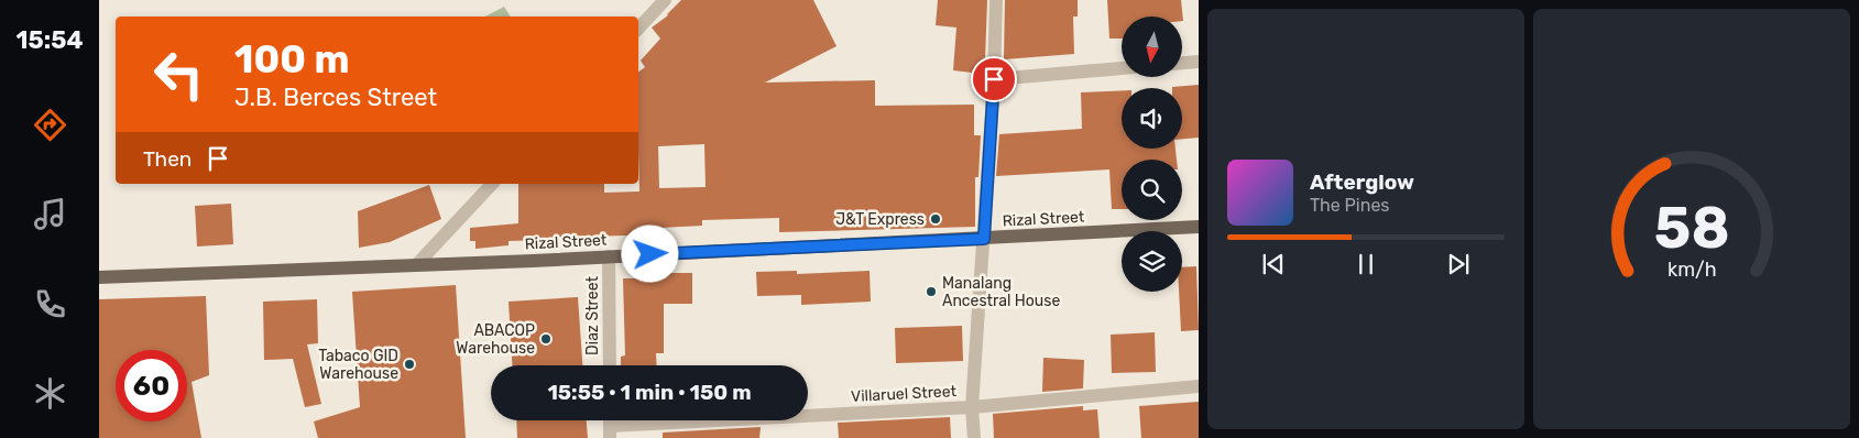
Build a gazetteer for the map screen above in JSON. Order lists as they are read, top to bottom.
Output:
{
  "streets": {
    "main road": ["Rizal Street"],
    "street": ["Diaz Street", "Villaruel Street"]
  },
  "crossings": [
    ["Rizal Street", "Diaz Street"]
  ],
  "places": [
    "J&T Express",
    "Manalang Ancestral House",
    "ABACOP Warehouse",
    "Tabaco GID Warehouse"
  ],
  "north": "bottom",
  "page": {
    "tabs": "15:54",
    "turn": ["100 m", "J.B. Berces Street"],
    "then": "Then",
    "song": ["Afterglow", "The Pines"],
    "limit": "60",
    "trip": "15:55 · 1 min · 150 m",
    "gauge": ["58", "km/h"]
  }
}
